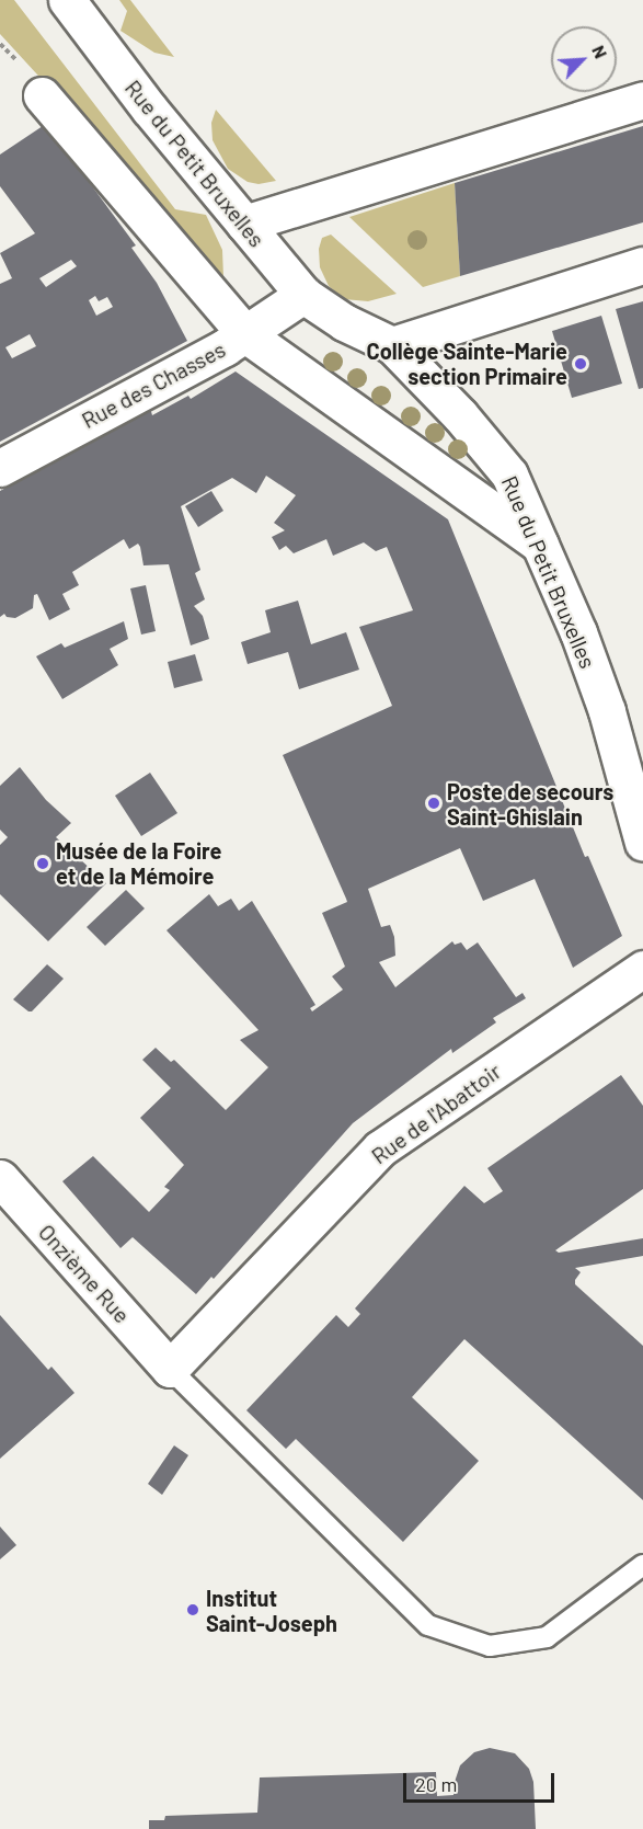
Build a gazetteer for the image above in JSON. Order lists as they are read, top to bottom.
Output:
{
  "streets": {
    "street": [
      "Rue du Petit Bruxelles",
      "Rue des Chasses",
      "Rue de l'Abattoir",
      "Onzième Rue"
    ]
  },
  "crossings": [
    ["Rue du Petit Bruxelles", "Rue des Chasses"],
    ["Rue de l'Abattoir", "Onzième Rue"]
  ],
  "places": [
    "Collège Sainte-Marie section Primaire",
    "Poste de secours Saint-Ghislain",
    "Musée de la Foire et de la Mémoire",
    "Institut Saint-Joseph"
  ],
  "scale_bar": "20 m",
  "north": "top right"
}
